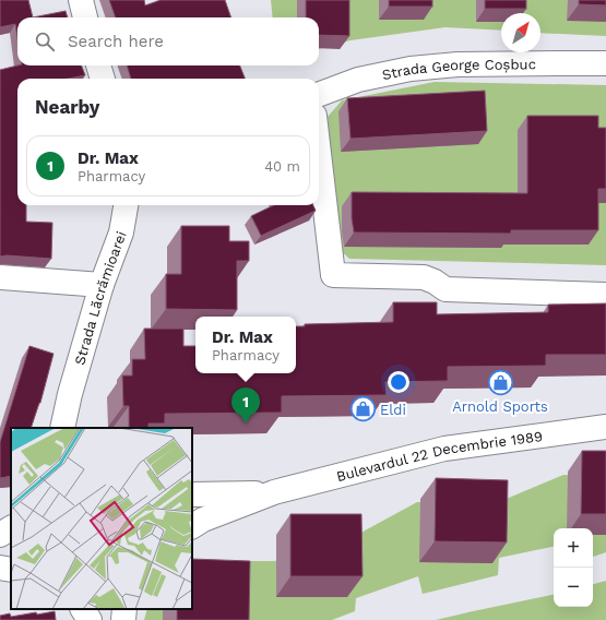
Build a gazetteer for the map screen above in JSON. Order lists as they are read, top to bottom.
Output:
{
  "streets": {
    "street": ["Strada George Coșbuc", "Strada Lăcrămioarei", "Bulevardul 22 Decembrie 1989"]
  },
  "places": {
    "shop": ["Arnold Sports", "Eldi"]
  },
  "north": "top right",
  "page": {
    "search": "Search here",
    "heading": "Nearby",
    "list": [
      {
        "mark": "1",
        "name": "Dr. Max",
        "note": "Pharmacy",
        "value": "40 m"
      }
    ],
    "popup": ["Dr. Max", "Pharmacy"],
    "pins": "1",
    "map_buttons": ["+", "−"]
  }
}
